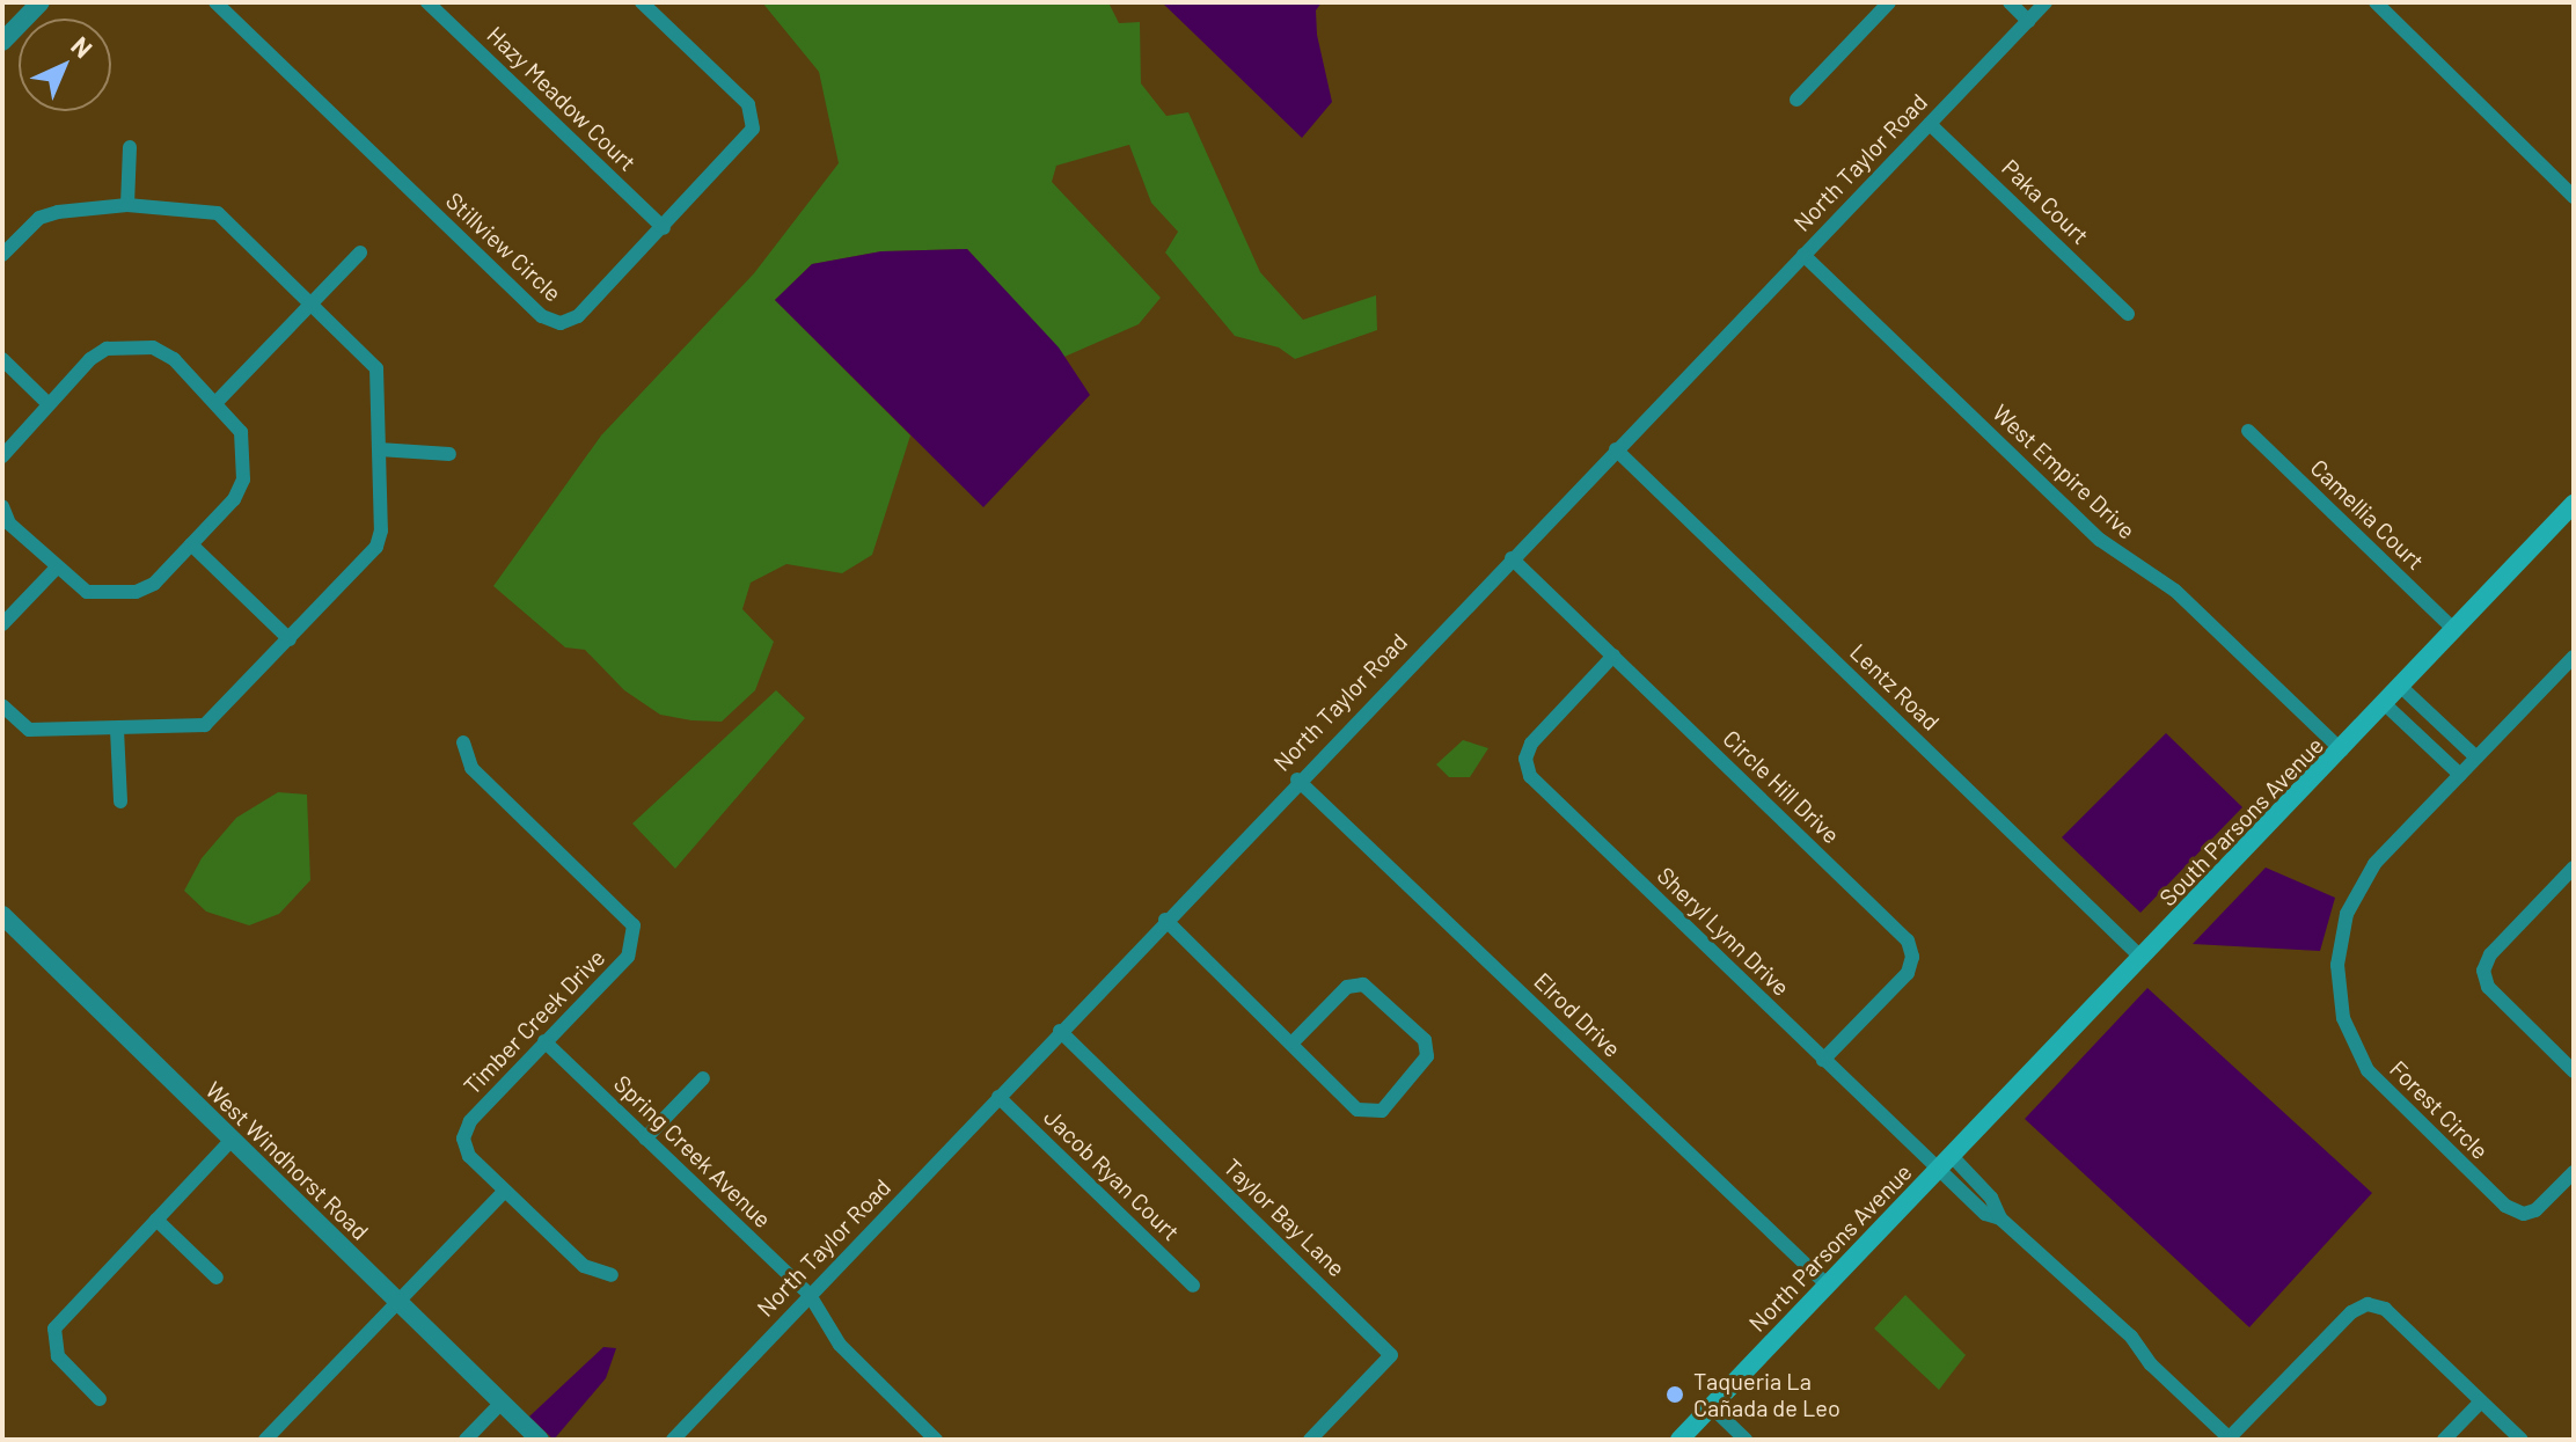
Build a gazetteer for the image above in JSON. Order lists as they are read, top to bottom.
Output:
{
  "streets": {
    "main road": ["South Parsons Avenue", "North Parsons Avenue"],
    "street": [
      "Hazy Meadow Court",
      "North Taylor Road",
      "Paka Court",
      "Stillview Circle",
      "West Empire Drive",
      "Camellia Court",
      "Lentz Road",
      "Circle Hill Drive",
      "Sheryl Lynn Drive",
      "Elrod Drive",
      "Timber Creek Drive",
      "Forest Circle",
      "Spring Creek Avenue",
      "West Windhorst Road",
      "Jacob Ryan Court",
      "Taylor Bay Lane"
    ]
  },
  "crossings": [
    ["Hazy Meadow Court", "Stillview Circle"],
    ["North Taylor Road", "Paka Court"],
    ["North Taylor Road", "West Empire Drive"],
    ["North Taylor Road", "Lentz Road"],
    ["North Taylor Road", "Circle Hill Drive"],
    ["North Taylor Road", "Elrod Drive"],
    ["North Taylor Road", "Spring Creek Avenue"],
    ["North Taylor Road", "Jacob Ryan Court"],
    ["North Taylor Road", "Taylor Bay Lane"],
    ["West Empire Drive", "South Parsons Avenue"],
    ["Camellia Court", "South Parsons Avenue"],
    ["Lentz Road", "South Parsons Avenue"],
    ["Circle Hill Drive", "Sheryl Lynn Drive"],
    ["South Parsons Avenue", "Sheryl Lynn Drive"],
    ["South Parsons Avenue", "North Parsons Avenue"],
    ["Sheryl Lynn Drive", "North Parsons Avenue"],
    ["Elrod Drive", "North Parsons Avenue"],
    ["Timber Creek Drive", "Spring Creek Avenue"]
  ],
  "places": ["Taqueria La Cañada de Leo"],
  "north": "top right"
}
